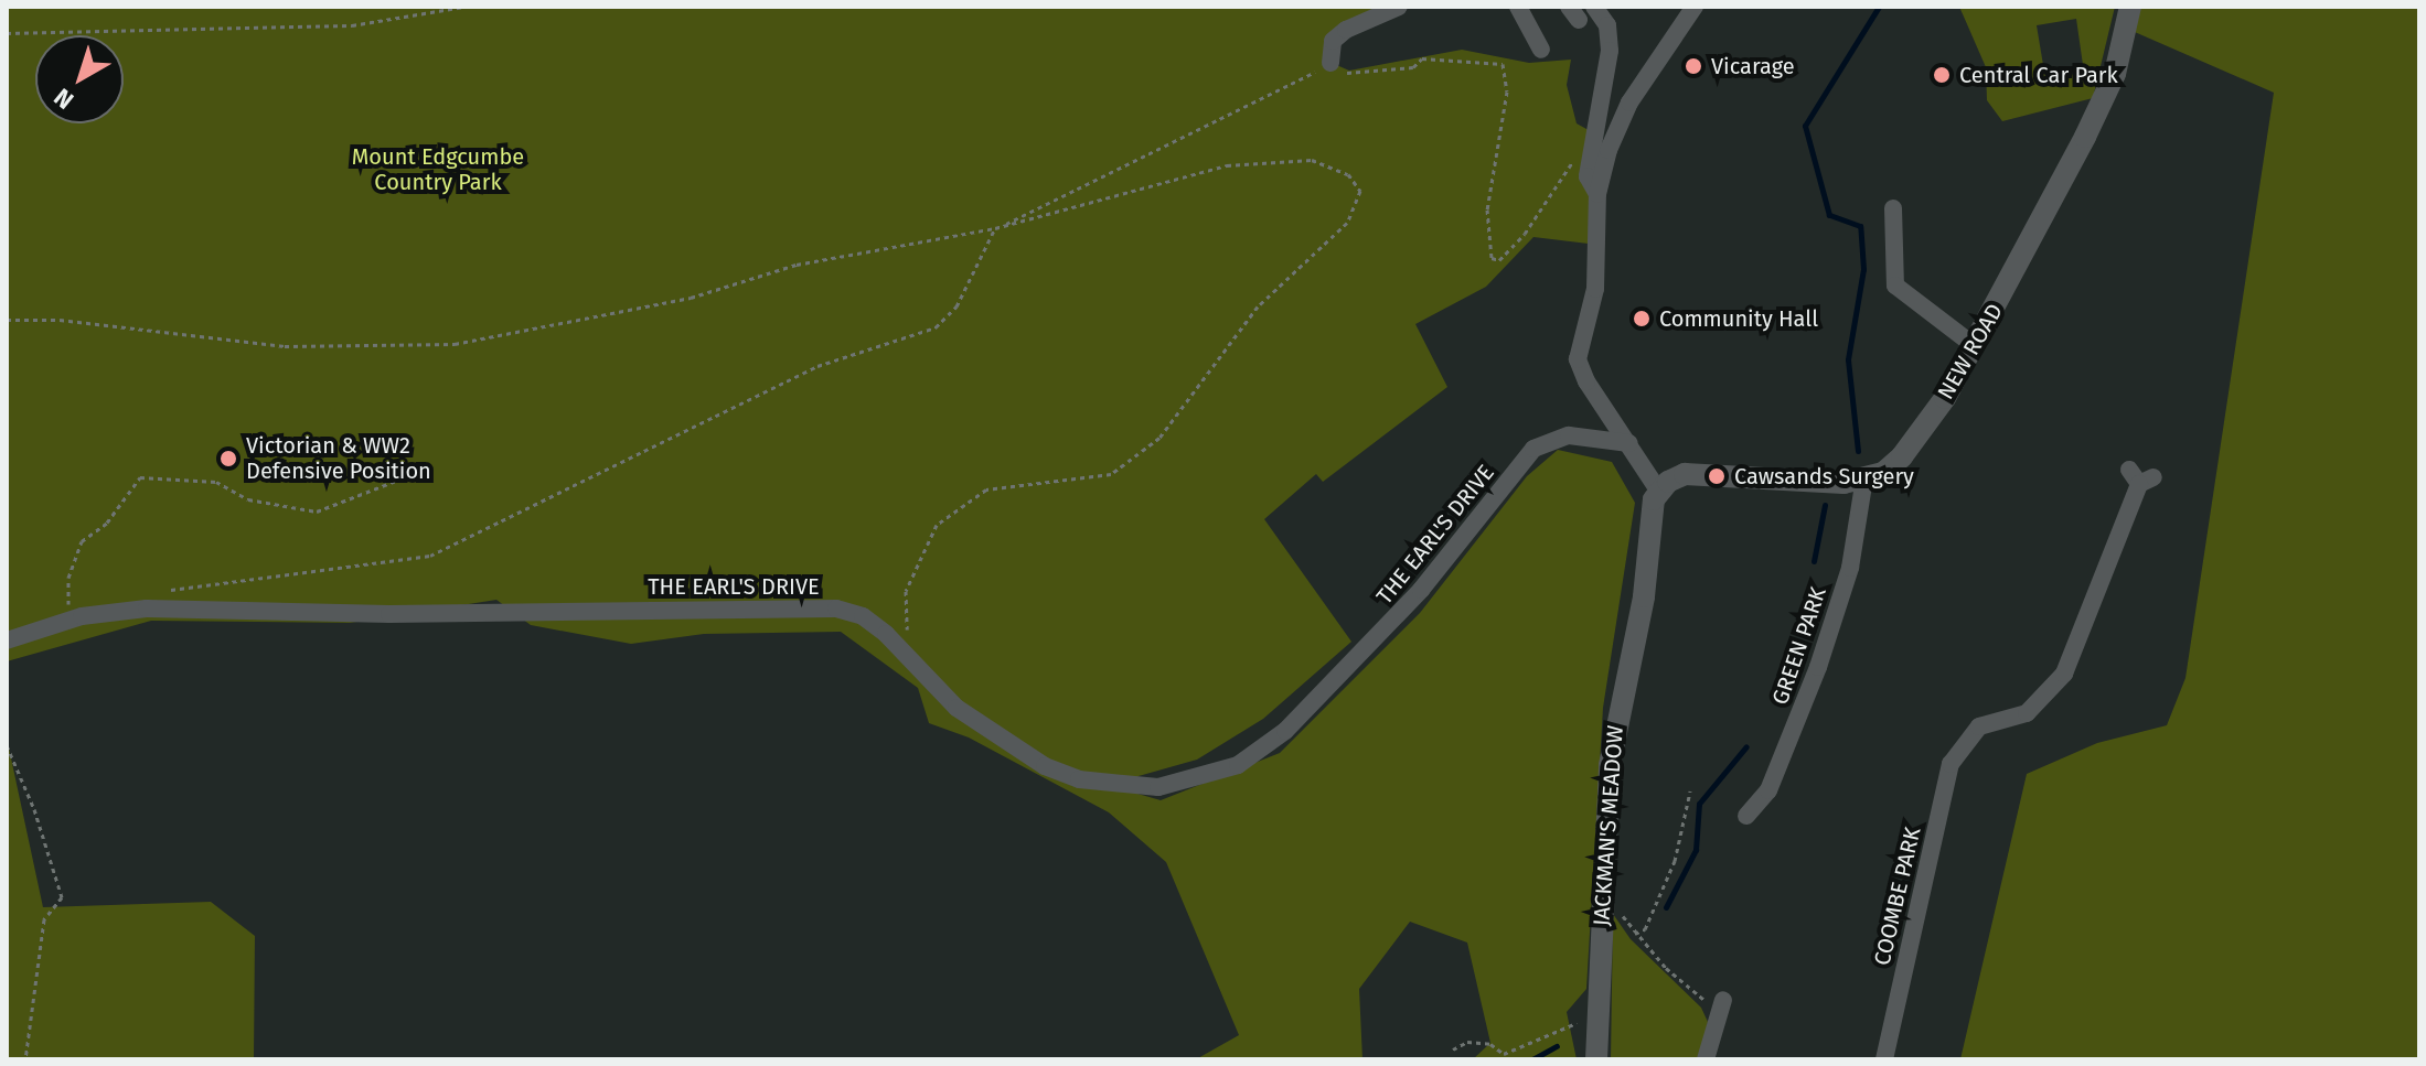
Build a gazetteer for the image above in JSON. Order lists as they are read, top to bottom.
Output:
{
  "streets": {
    "street": [
      "NEW ROAD",
      "THE EARL'S DRIVE",
      "GREEN PARK",
      "JACKMAN'S MEADOW",
      "COOMBE PARK"
    ]
  },
  "crossings": [
    ["NEW ROAD", "GREEN PARK"],
    ["NEW ROAD", "JACKMAN'S MEADOW"]
  ],
  "parks": ["Mount Edgcumbe Country Park"],
  "places": [
    "Vicarage",
    "Central Car Park",
    "Community Hall",
    "Victorian & WW2 Defensive Position",
    "Cawsands Surgery"
  ],
  "north": "bottom left"
}
